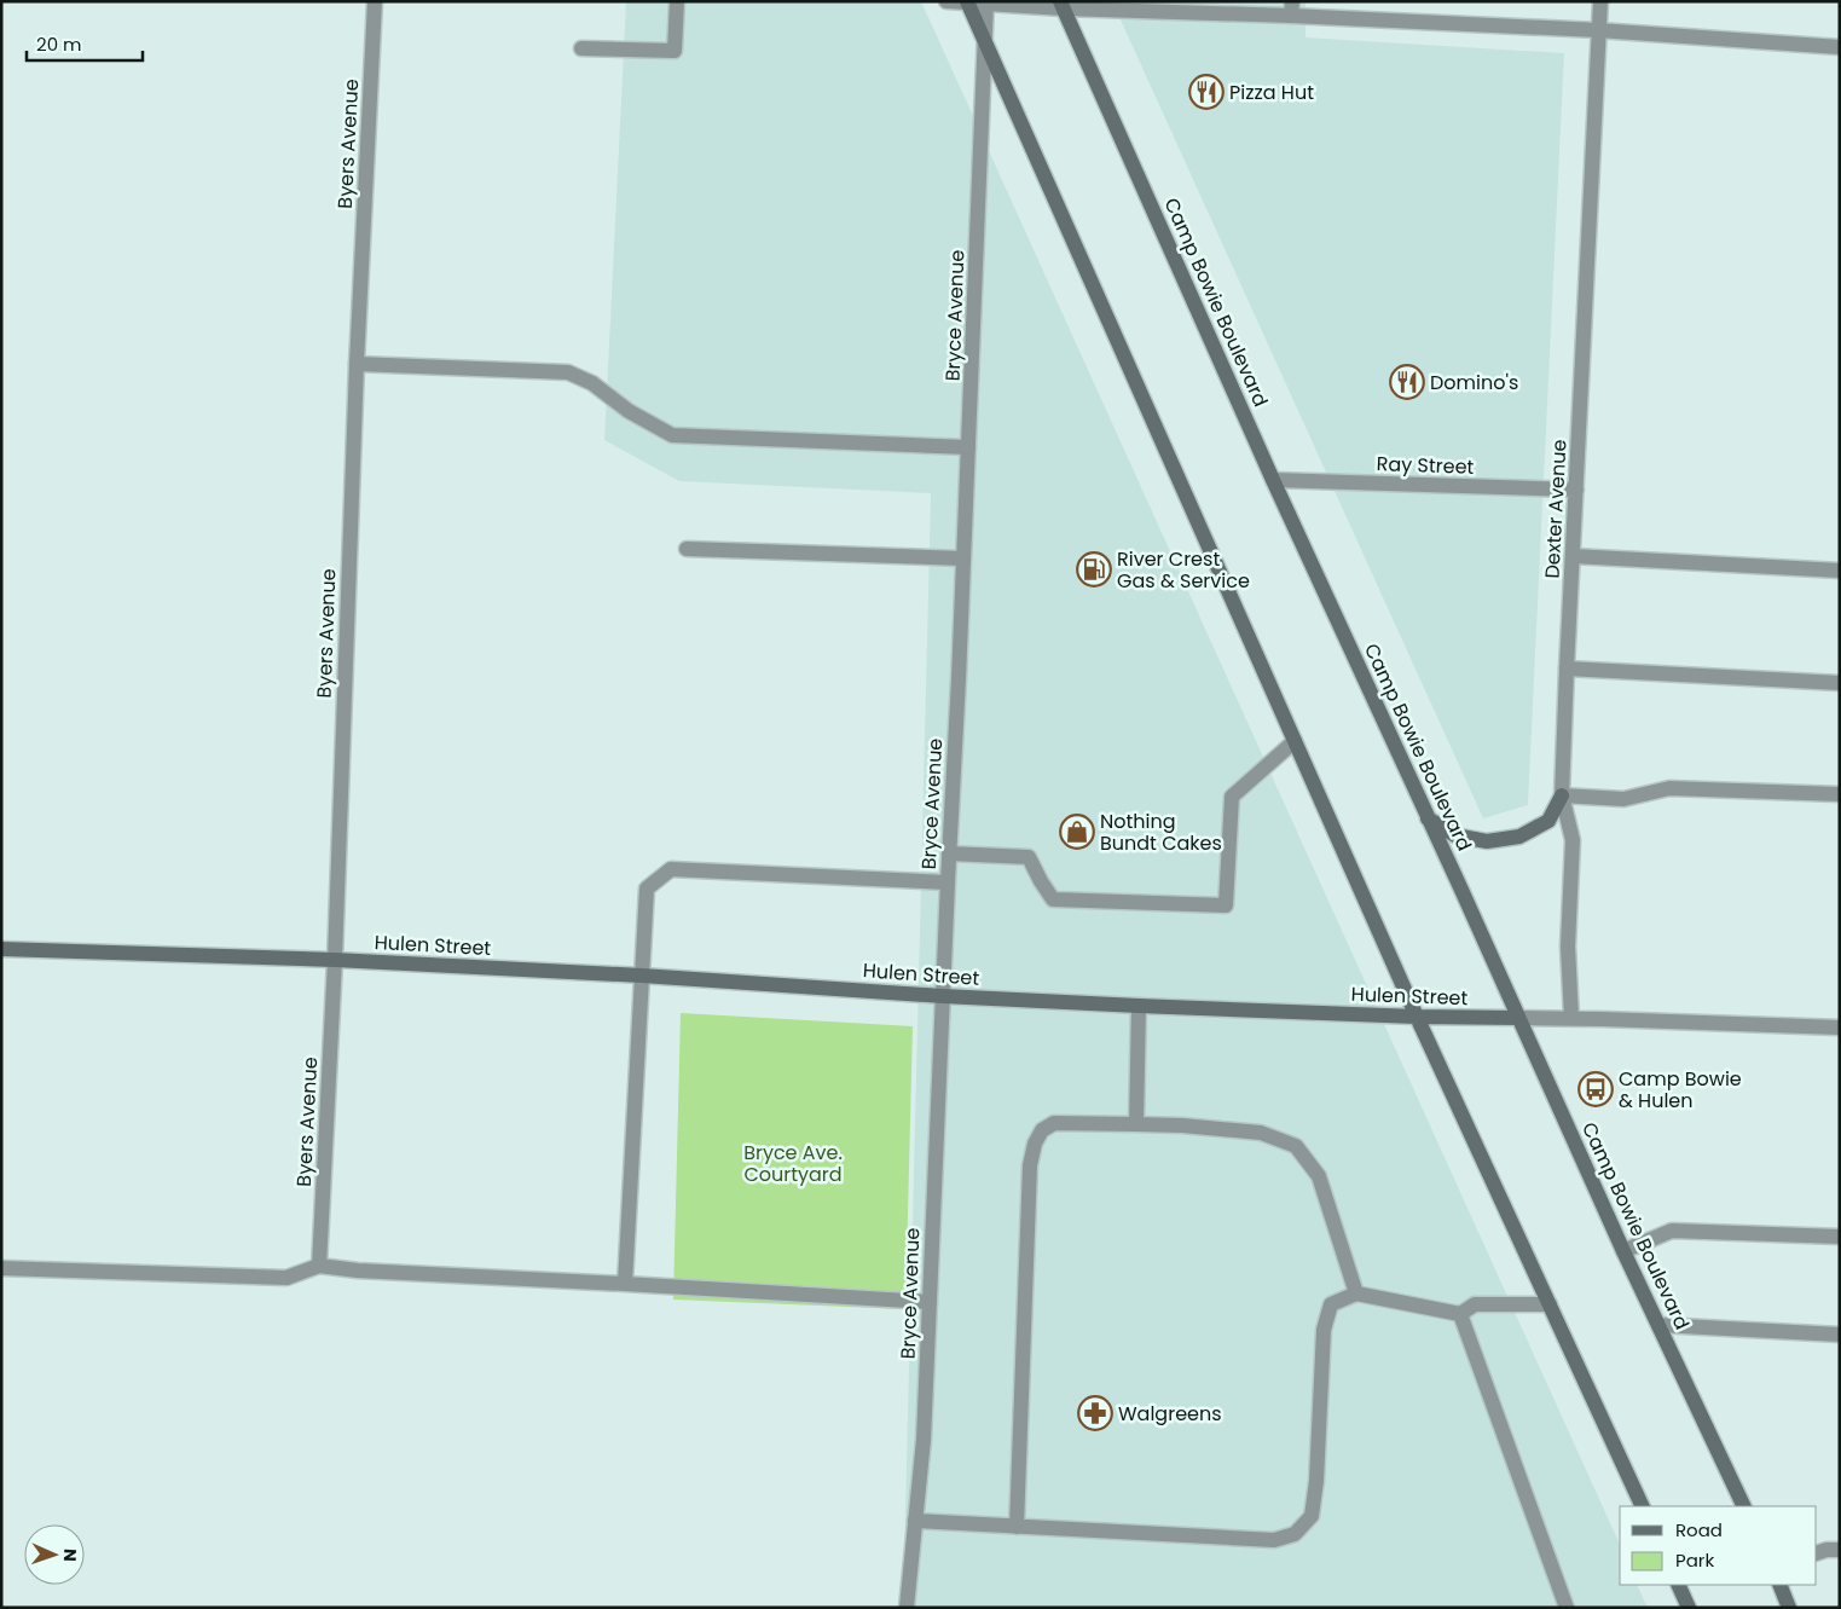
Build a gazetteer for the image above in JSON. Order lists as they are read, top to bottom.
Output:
{
  "streets": {
    "main road": ["Camp Bowie Boulevard", "Hulen Street"],
    "street": [
      "Byers Avenue",
      "Bryce Avenue",
      "Ray Street",
      "Dexter Avenue"
    ]
  },
  "crossings": [
    ["Byers Avenue", "Hulen Street"],
    ["Camp Bowie Boulevard", "Ray Street"],
    ["Camp Bowie Boulevard", "Hulen Street"],
    ["Bryce Avenue", "Hulen Street"],
    ["Ray Street", "Dexter Avenue"],
    ["Dexter Avenue", "Hulen Street"]
  ],
  "parks": ["Bryce Ave. Courtyard"],
  "places": {
    "restaurant": ["Pizza Hut", "Domino's"],
    "fuel station": ["River Crest Gas & Service"],
    "shop": ["Nothing Bundt Cakes"],
    "bus stop": ["Camp Bowie & Hulen"],
    "pharmacy": ["Walgreens"]
  },
  "legend": ["Road", "Park"],
  "scale_bar": "20 m",
  "north": "right"
}
